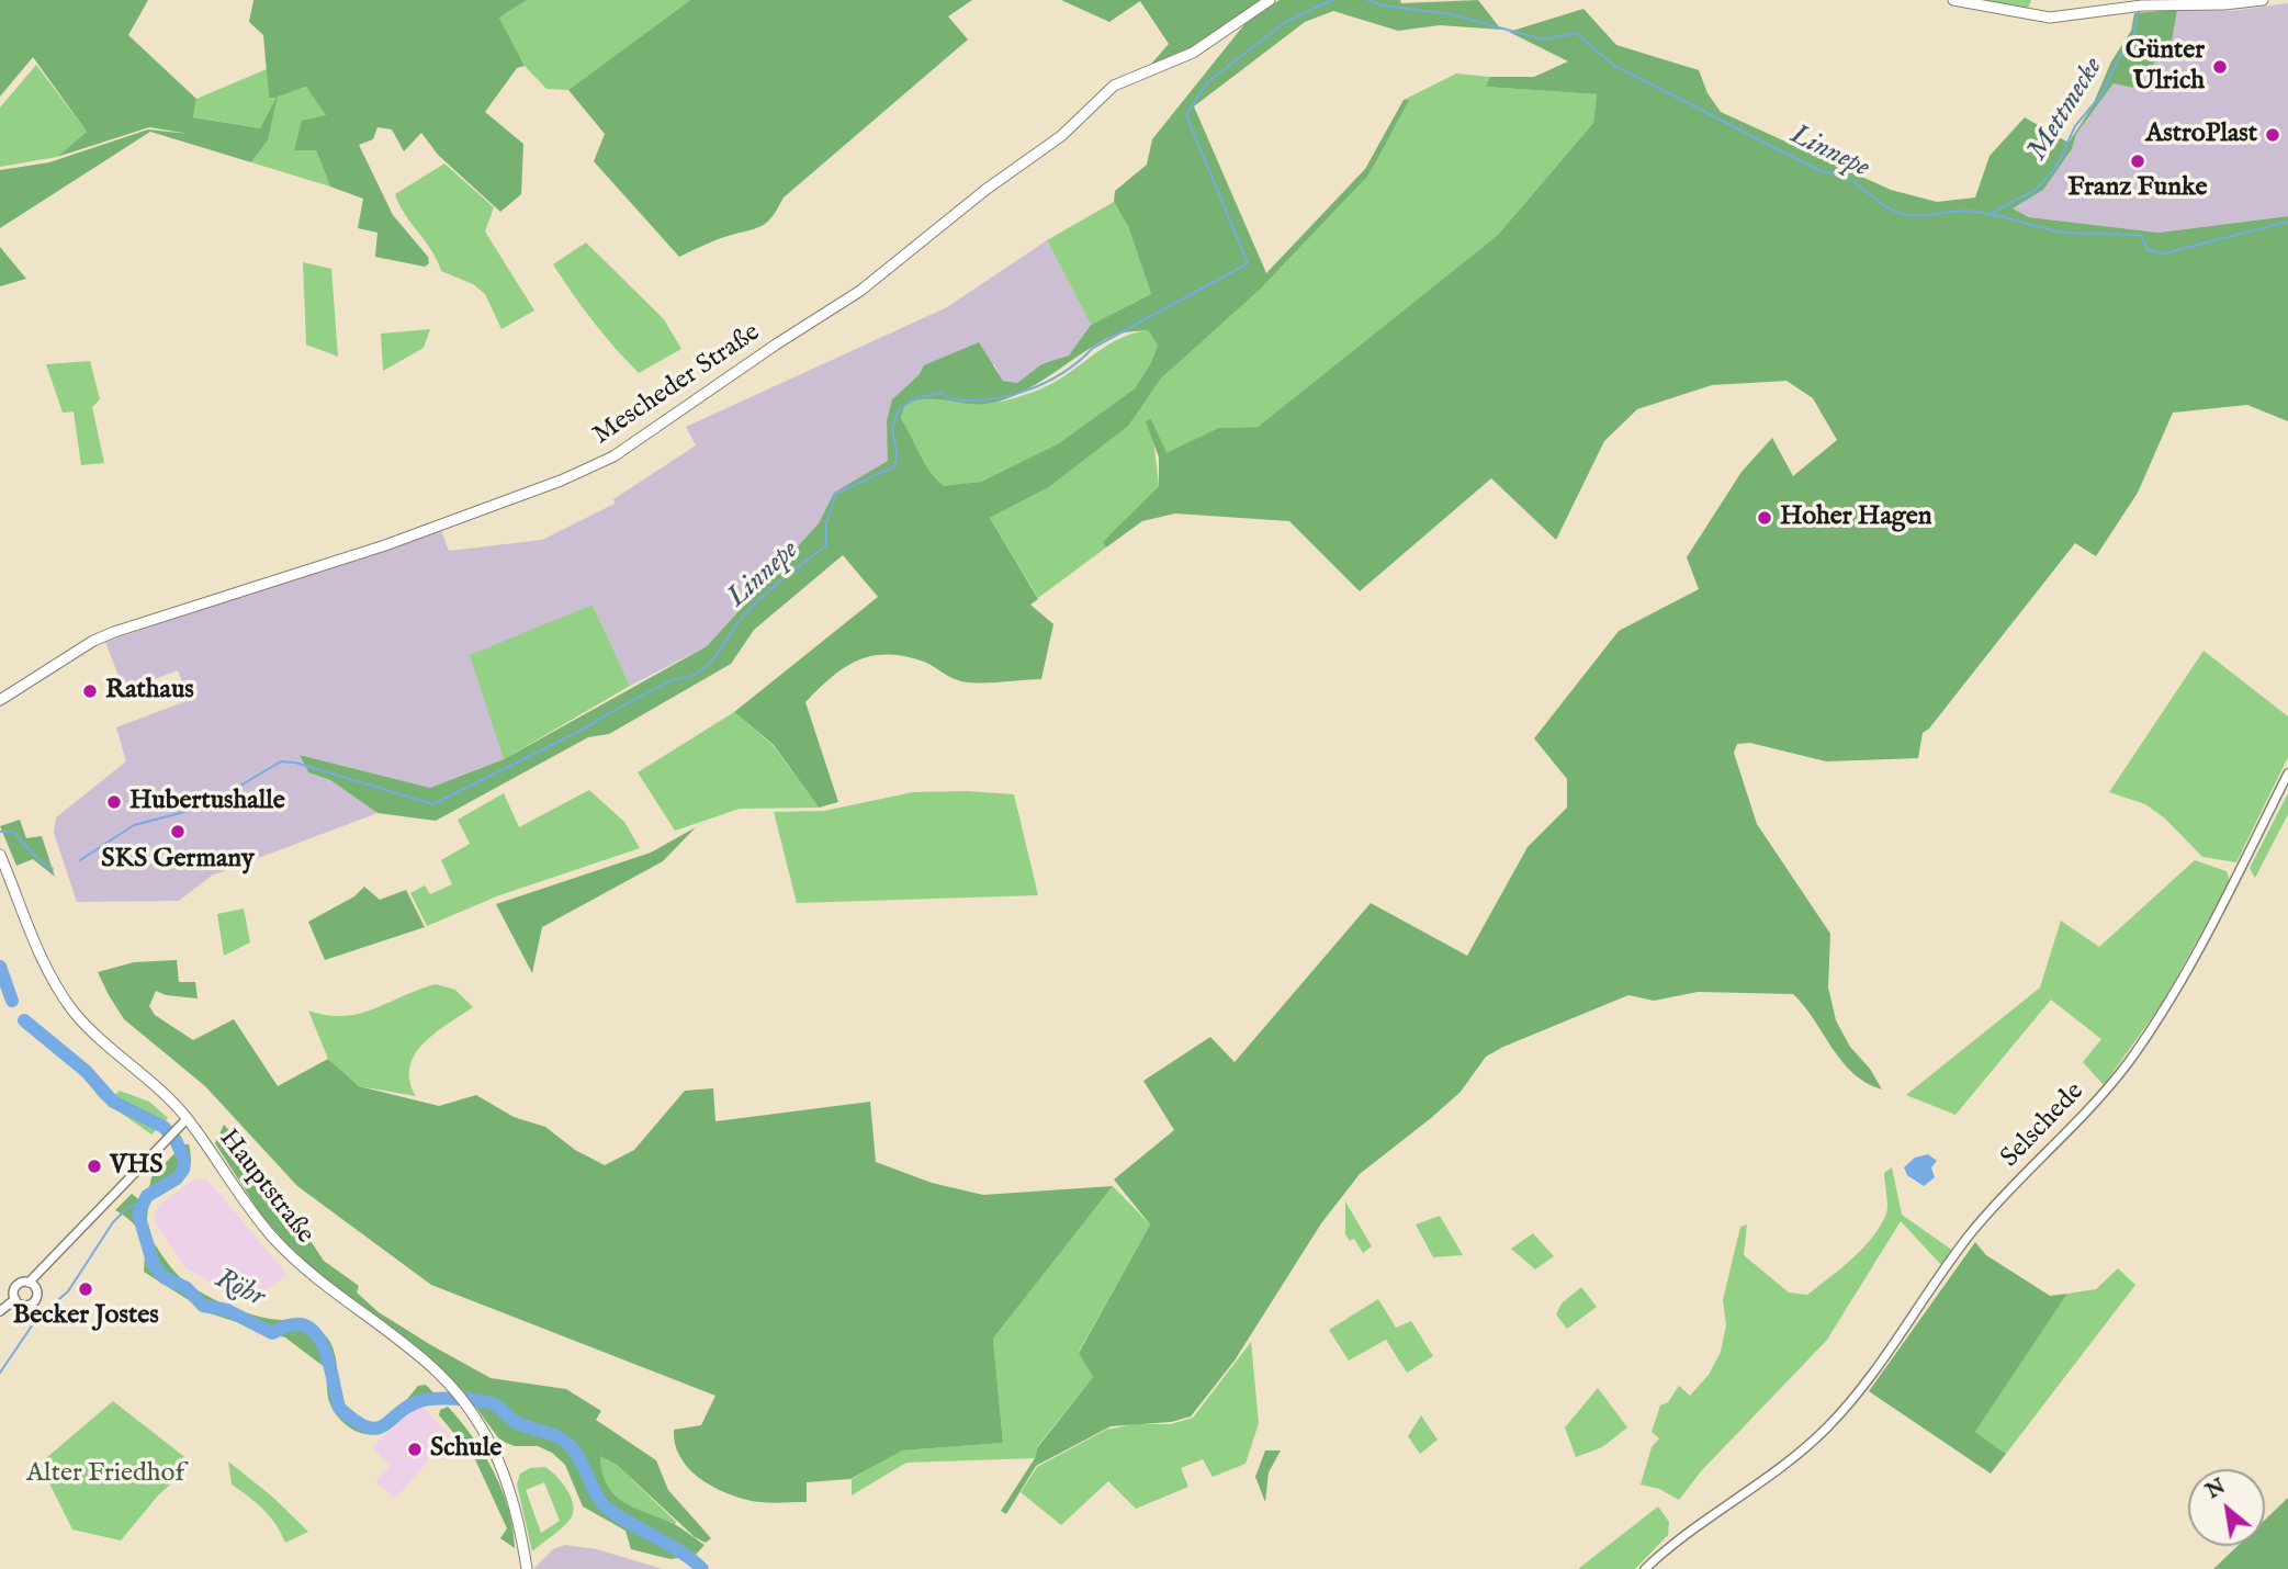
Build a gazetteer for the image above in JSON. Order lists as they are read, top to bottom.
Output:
{
  "streets": {
    "main road": ["Mescheder Straße", "Hauptstraße"],
    "street": ["Selschede"]
  },
  "water": ["Mettmecke", "Linnepe", "Röhr"],
  "parks": ["Alter Friedhof"],
  "places": [
    "Günter Ulrich",
    "AstroPlast",
    "Franz Funke",
    "Hoher Hagen",
    "Rathaus",
    "Hubertushalle",
    "SKS Germany",
    "VHS",
    "Becker Jostes",
    "Schule"
  ],
  "north": "top left"
}
